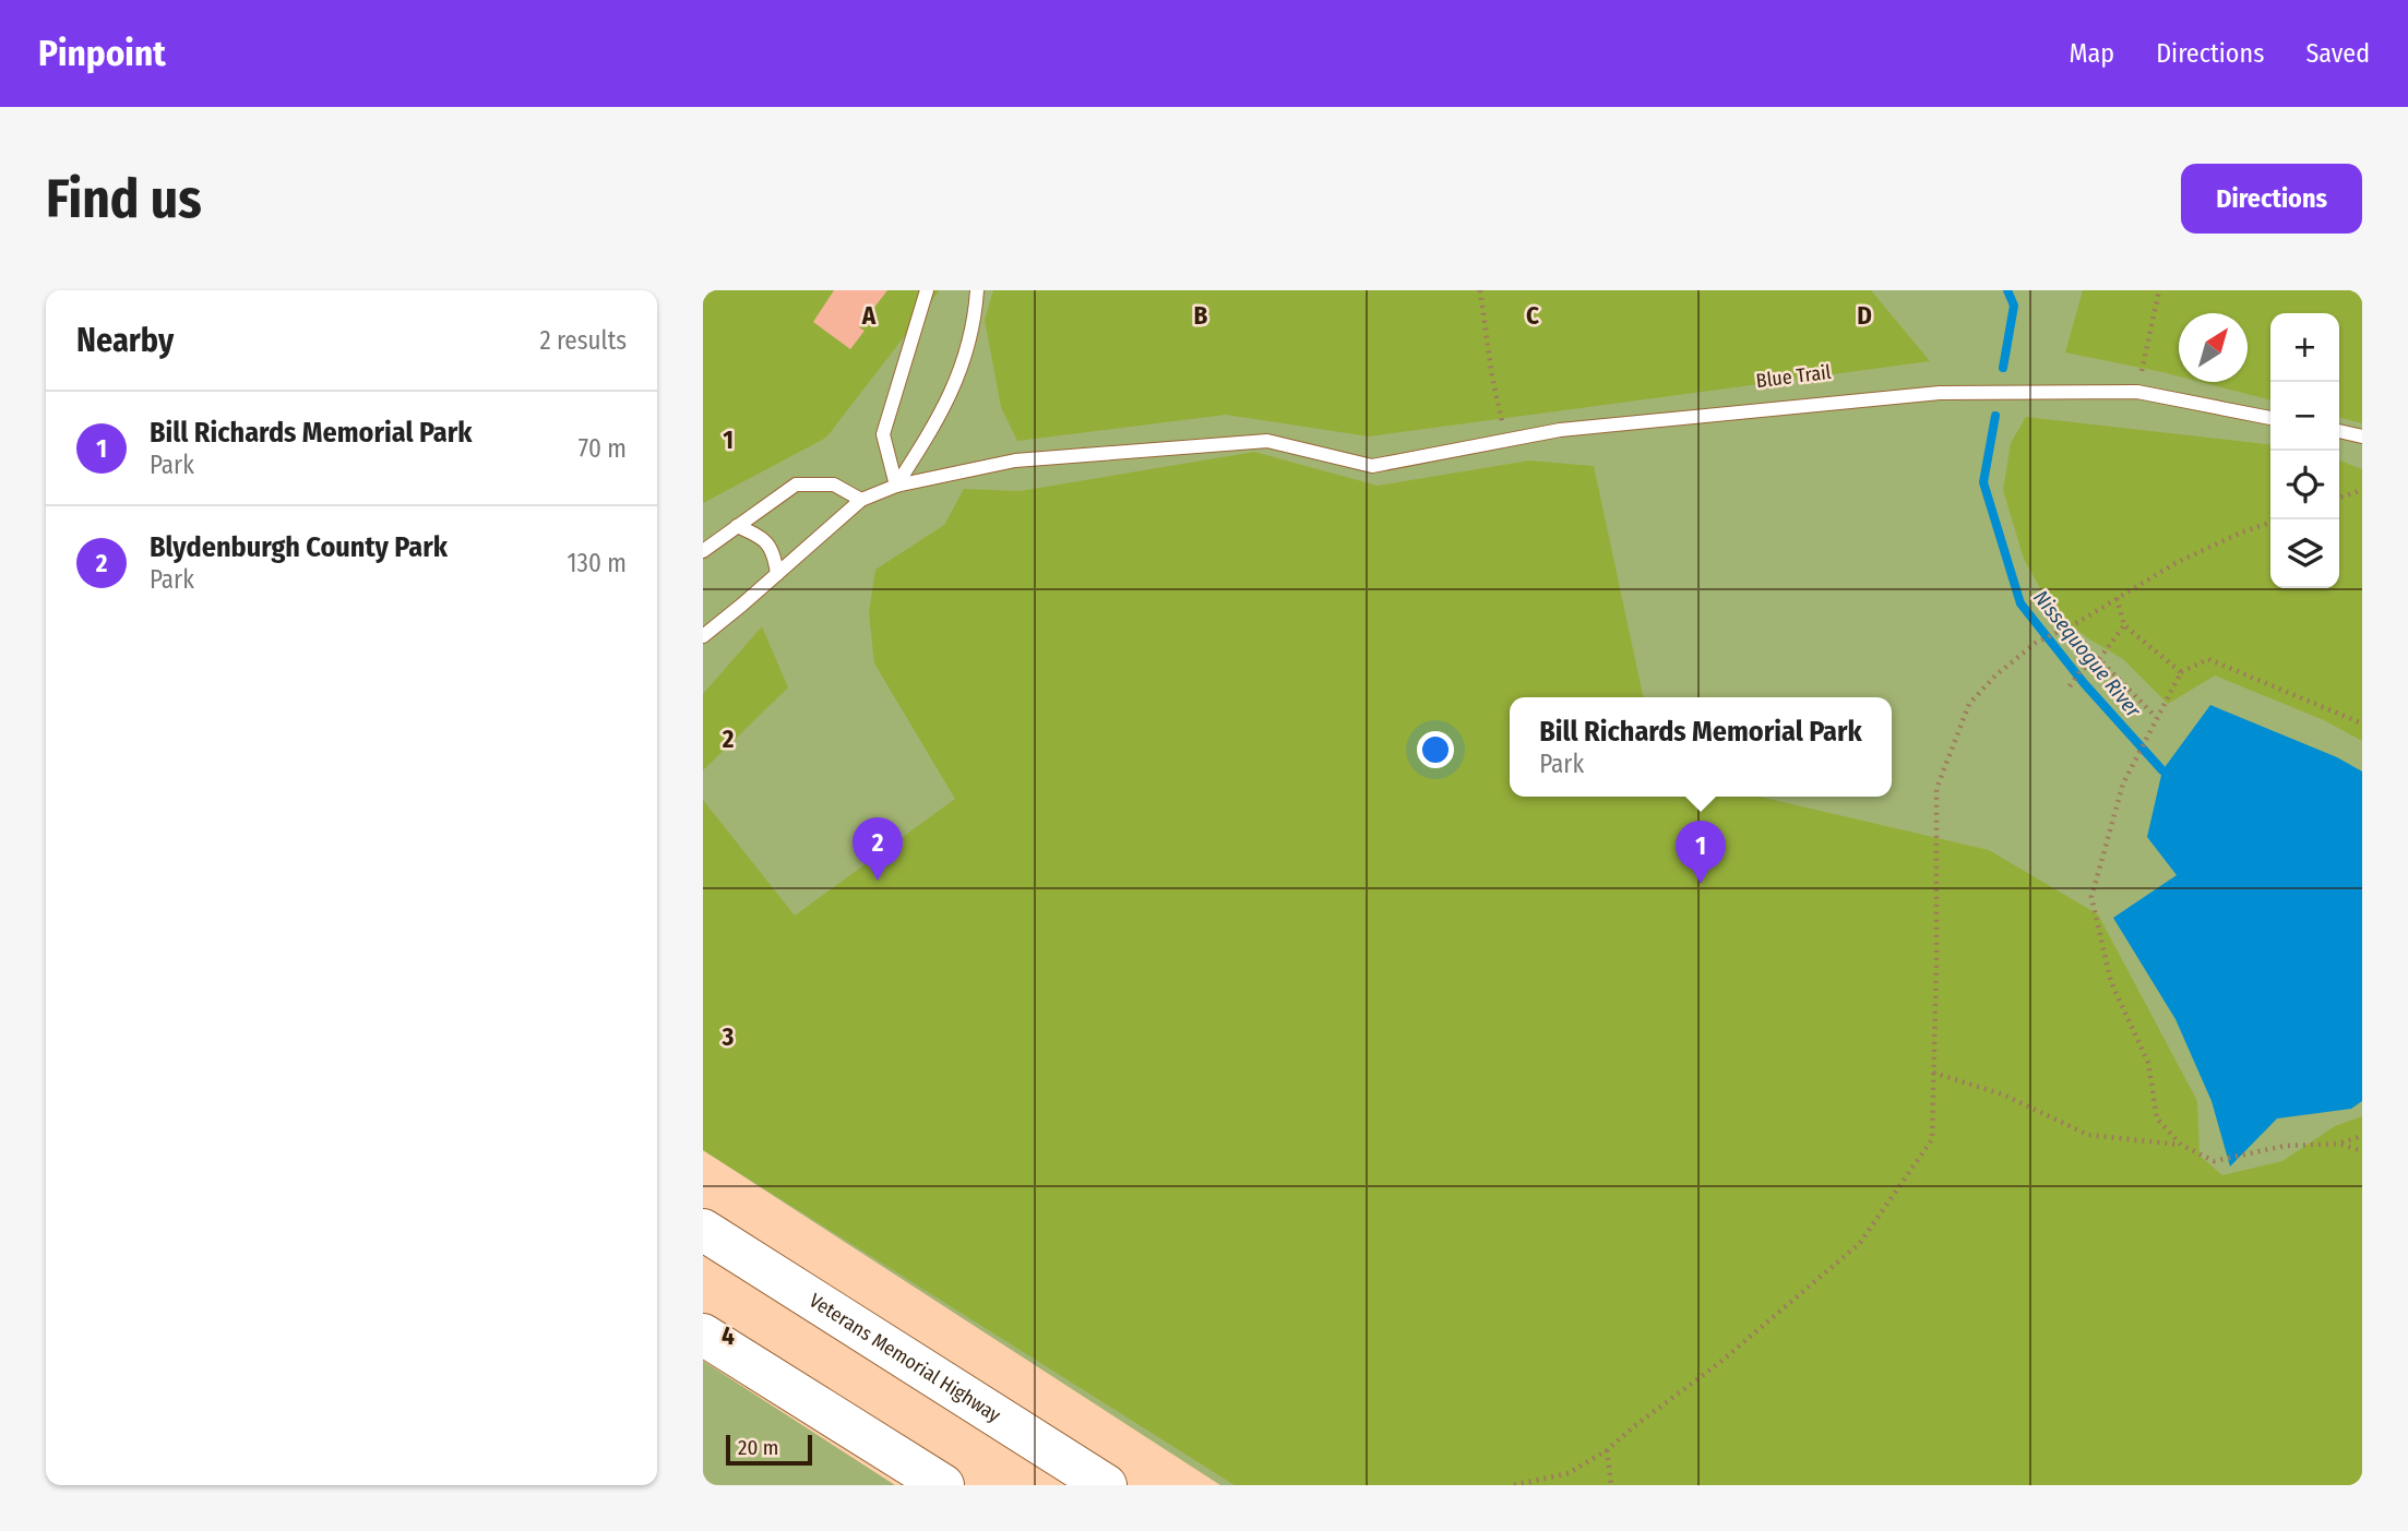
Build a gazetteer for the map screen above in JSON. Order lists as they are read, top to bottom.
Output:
{
  "streets": {
    "highway": ["Veterans Memorial Highway"]
  },
  "water": ["Nissequogue River"],
  "scale_bar": "20 m",
  "north": "top right",
  "page": {
    "header": "Pinpoint",
    "nav": ["Map", "Directions", "Saved"],
    "buttons": "Directions",
    "title": "Find us",
    "heading": ["Nearby", "2 results"],
    "map_buttons": ["+", "−"],
    "list": [
      {
        "mark": "1",
        "name": "Bill Richards Memorial Park",
        "note": "Park",
        "value": "70 m"
      },
      {
        "mark": "2",
        "name": "Blydenburgh County Park",
        "note": "Park",
        "value": "130 m"
      }
    ],
    "popup": ["Bill Richards Memorial Park", "Park"],
    "pins": ["2", "1"],
    "scale": "20 m"
  },
  "grid": {
    "columns": [
      "A",
      "B",
      "C",
      "D"
    ],
    "rows": [
      "1",
      "2",
      "3",
      "4"
    ]
  }
}
